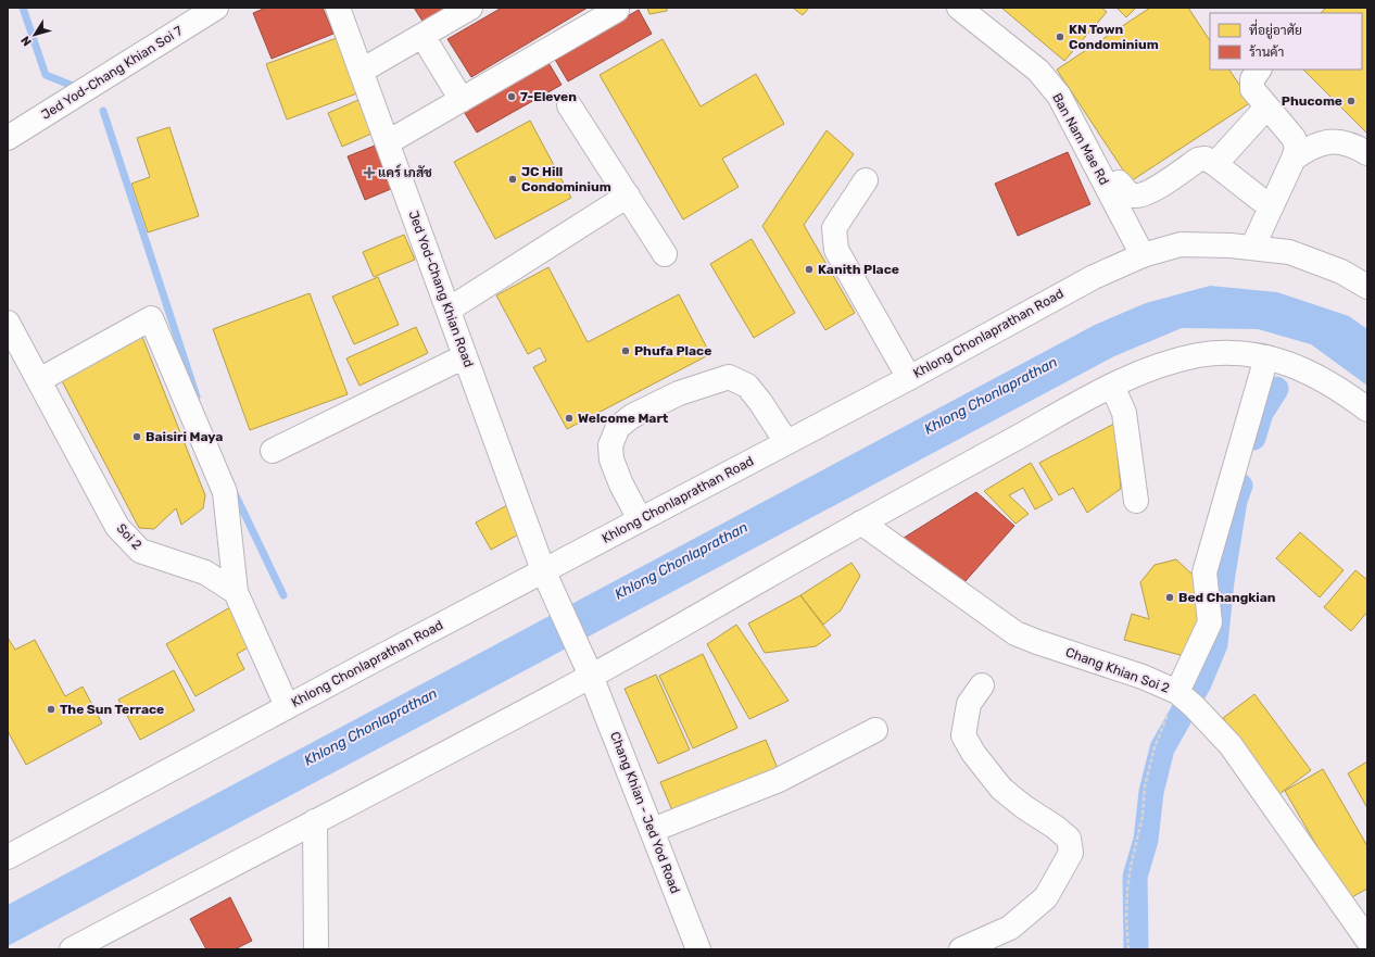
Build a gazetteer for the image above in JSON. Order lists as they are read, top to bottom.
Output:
{
  "streets": {
    "street": [
      "Jed Yod-Chang Khian Soi 7",
      "Ban Nam Mae Rd",
      "Jed Yod-Chang Khian Road",
      "Khlong Chonlaprathan Road",
      "Soi 2",
      "Chang Khian Soi 2",
      "Chang Khian - Jed Yod Road"
    ]
  },
  "crossings": [
    ["Ban Nam Mae Rd", "Khlong Chonlaprathan Road"],
    ["Jed Yod-Chang Khian Road", "Khlong Chonlaprathan Road"],
    ["Jed Yod-Chang Khian Road", "Chang Khian - Jed Yod Road"]
  ],
  "water": ["Khlong Chonlaprathan"],
  "places": {
    "other": [
      "KN Town Condominium",
      "7-Eleven",
      "Phucome",
      "JC Hill Condominium",
      "Kanith Place",
      "Phufa Place",
      "Welcome Mart",
      "Baisiri Maya",
      "Bed Changkian",
      "The Sun Terrace"
    ],
    "health": ["แคร์ เภสัช"]
  },
  "legend": ["ที่อยู่อาศัย", "ร้านค้า"],
  "north": "bottom left"
}
